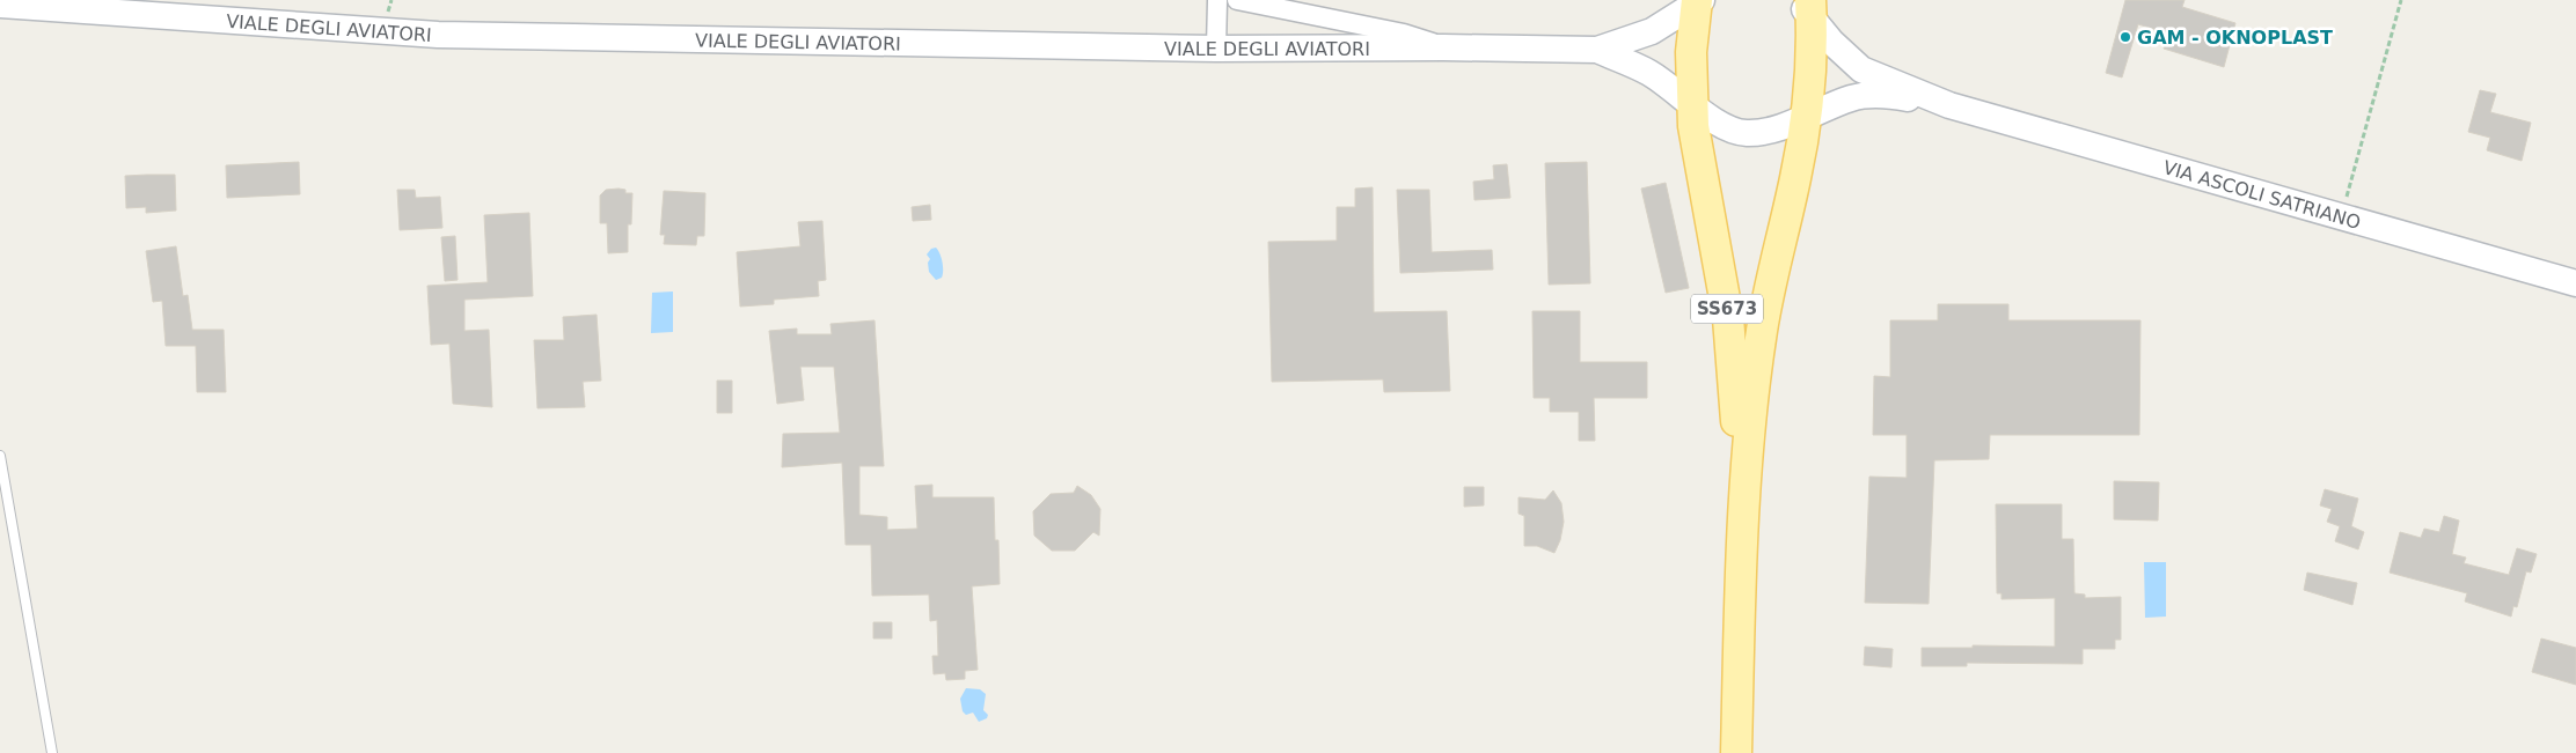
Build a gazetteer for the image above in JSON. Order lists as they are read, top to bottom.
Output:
{
  "streets": {
    "main road": ["VIALE DEGLI AVIATORI", "VIA ASCOLI SATRIANO", "SS673"]
  },
  "crossings": [
    ["VIALE DEGLI AVIATORI", "VIA ASCOLI SATRIANO"],
    ["VIALE DEGLI AVIATORI", "SS673"],
    ["VIA ASCOLI SATRIANO", "SS673"]
  ],
  "places": ["GAM - OKNOPLAST"]
}
